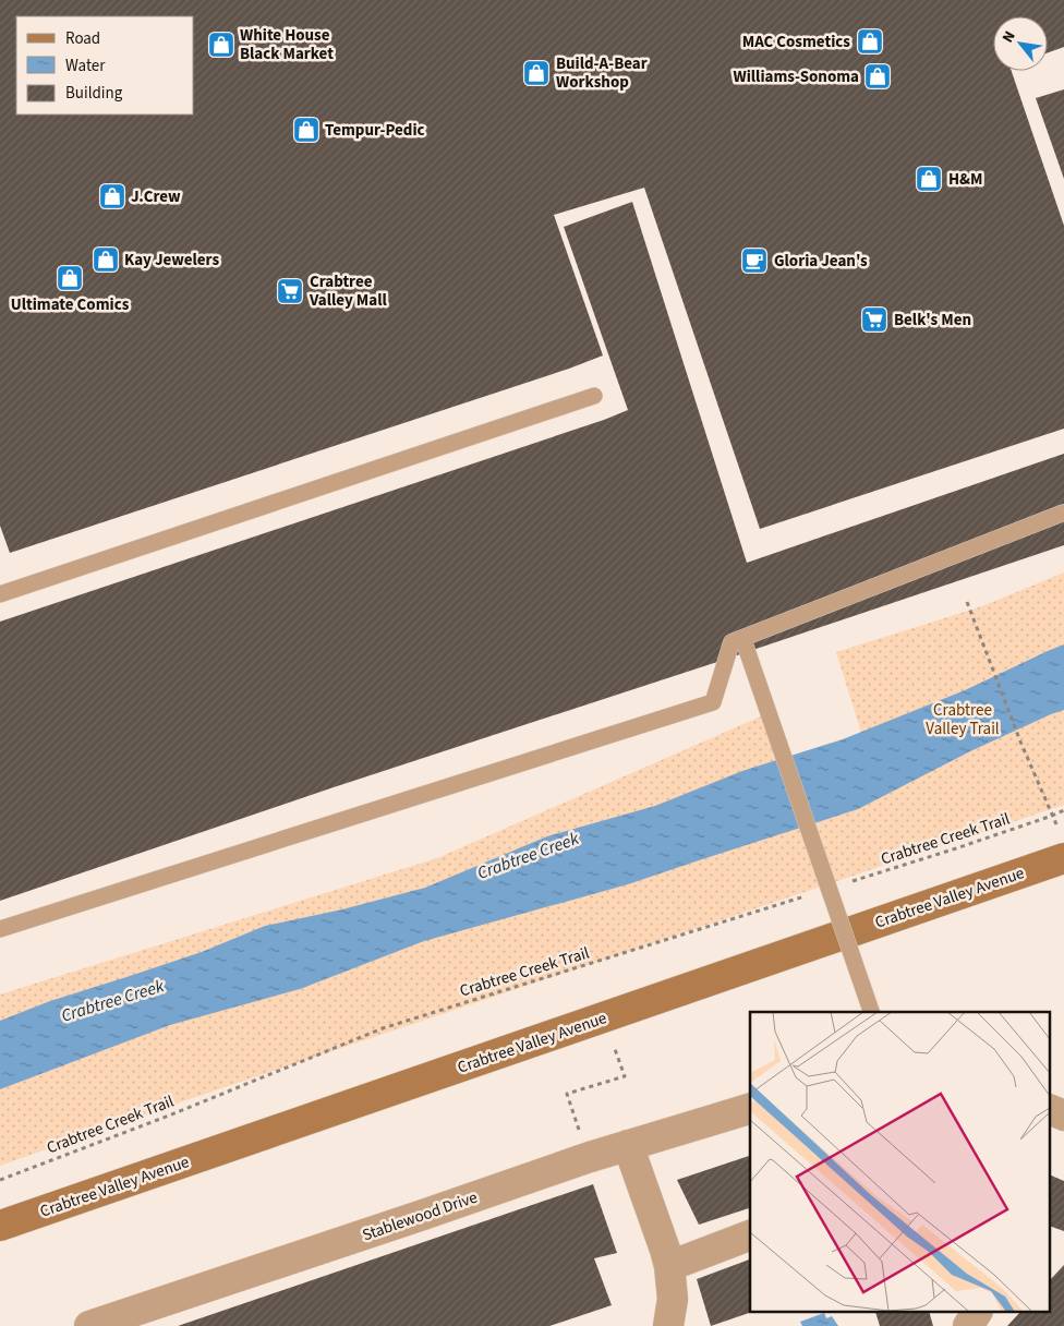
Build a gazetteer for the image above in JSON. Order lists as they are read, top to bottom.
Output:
{
  "streets": {
    "street": ["Crabtree Valley Avenue", "Stablewood Drive"],
    "path": ["Crabtree Creek Trail"]
  },
  "water": ["Crabtree Creek"],
  "parks": ["Crabtree Valley Trail"],
  "places": {
    "shop": [
      "MAC Cosmetics",
      "White House Black Market",
      "Build-A-Bear Workshop",
      "Williams-Sonoma",
      "Tempur-Pedic",
      "H&M",
      "J.Crew",
      "Kay Jewelers",
      "Ultimate Comics"
    ],
    "cafe": ["Gloria Jean's"],
    "supermarket": ["Crabtree Valley Mall", "Belk's Men"]
  },
  "legend": ["Road", "Water", "Building"],
  "north": "top left"
}
